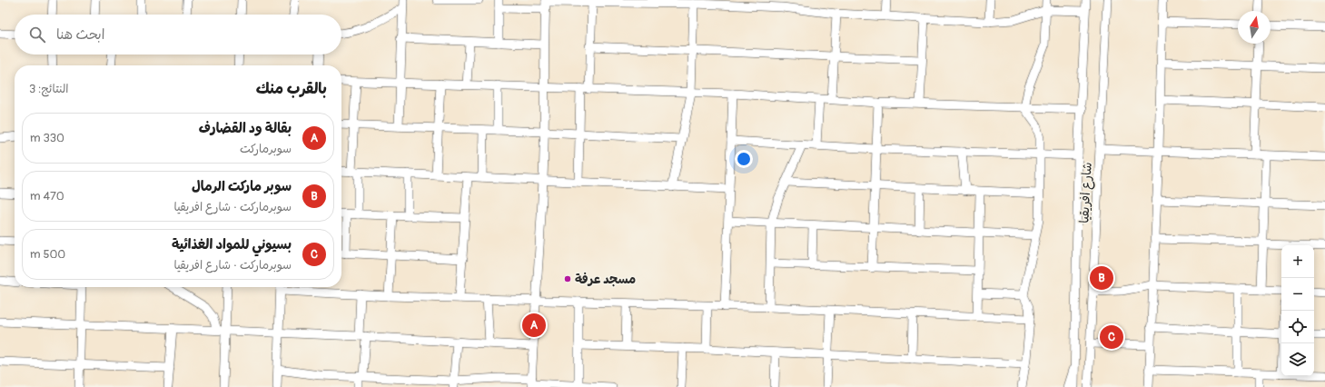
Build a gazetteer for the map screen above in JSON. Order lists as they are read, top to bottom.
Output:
{
  "streets": {
    "street": ["شارع افريقيا"]
  },
  "places": ["مسجد عرفة"],
  "north": "top",
  "page": {
    "search": "ابحث هنا",
    "heading": ["بالقرب منك", "النتائج: 3"],
    "list": [
      {
        "mark": "A",
        "name": "بقالة ود القضارف",
        "note": "سوبرماركت",
        "value": "330 m"
      },
      {
        "mark": "B",
        "name": "سوبر ماركت الرمال",
        "note": "سوبرماركت · شارع افريقيا",
        "value": "470 m"
      },
      {
        "mark": "C",
        "name": "بسيوني للمواد الغذائية",
        "note": "سوبرماركت · شارع افريقيا",
        "value": "500 m"
      }
    ],
    "map_buttons": ["+", "−"],
    "pins": ["B", "A", "C"]
  }
}
